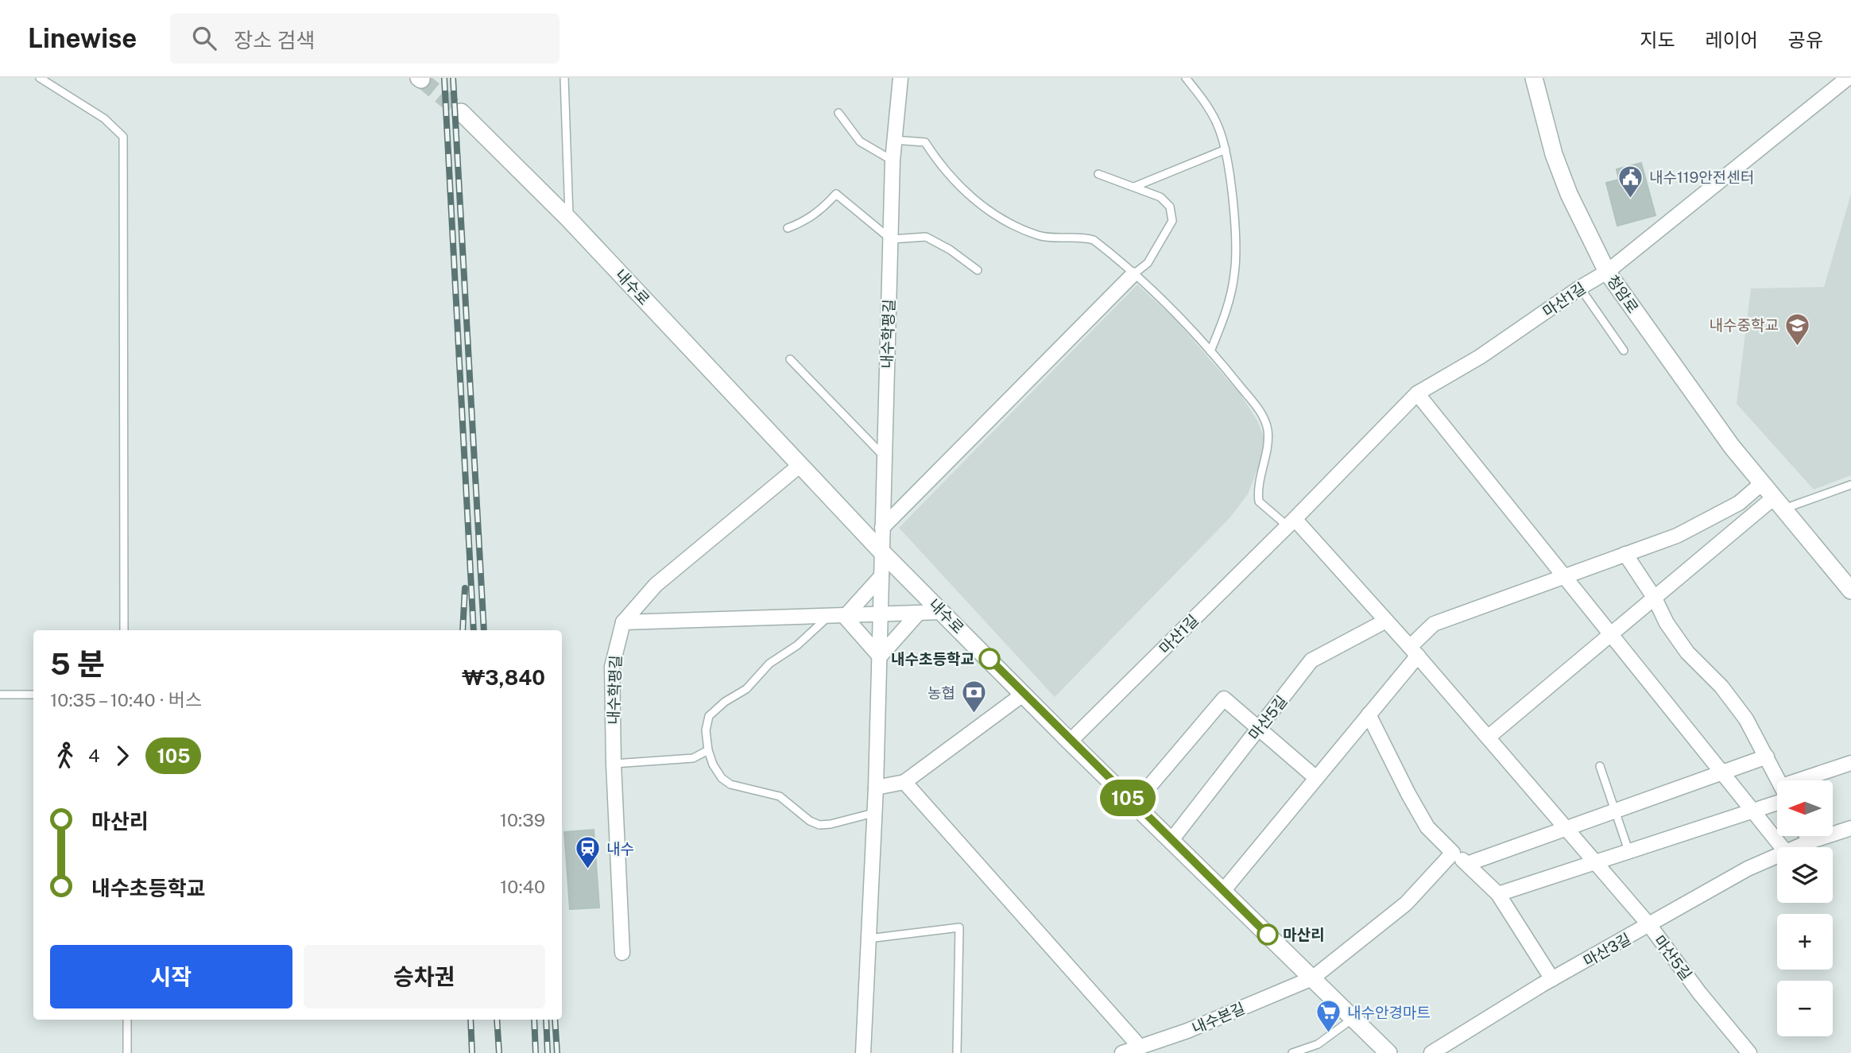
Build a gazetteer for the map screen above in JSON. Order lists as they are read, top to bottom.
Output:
{
  "streets": {
    "street": [
      "내수로",
      "청암로",
      "마산1길",
      "내수학평길",
      "마산5길",
      "마산3길",
      "내수본길"
    ]
  },
  "crossings": [
    ["내수로", "마산1길"],
    ["내수로", "내수학평길"],
    ["내수로", "마산5길"],
    ["내수로", "내수본길"],
    ["청암로", "마산1길"],
    ["마산1길", "마산5길"],
    ["마산5길", "마산3길"]
  ],
  "places": {
    "public building": ["내수119안전센터"],
    "school or university": ["내수중학교"],
    "other": ["내수초등학교", "마산리"],
    "bank": ["농협"],
    "station": ["내수"],
    "supermarket": ["내수안경마트"]
  },
  "lines": ["bus line 105"],
  "north": "left",
  "page": {
    "header": "Linewise",
    "search": "장소 검색",
    "nav": ["지도", "레이어", "공유"],
    "on_map": "105",
    "heading": ["5 분", "10:35 – 10:40 · 버스", "₩3,840"],
    "legs": ["4", "105"],
    "map_buttons": ["+", "−"],
    "list": [
      {
        "name": "마산리",
        "value": "10:39"
      },
      {
        "name": "내수초등학교",
        "value": "10:40"
      }
    ],
    "buttons": ["시작", "승차권"]
  }
}
